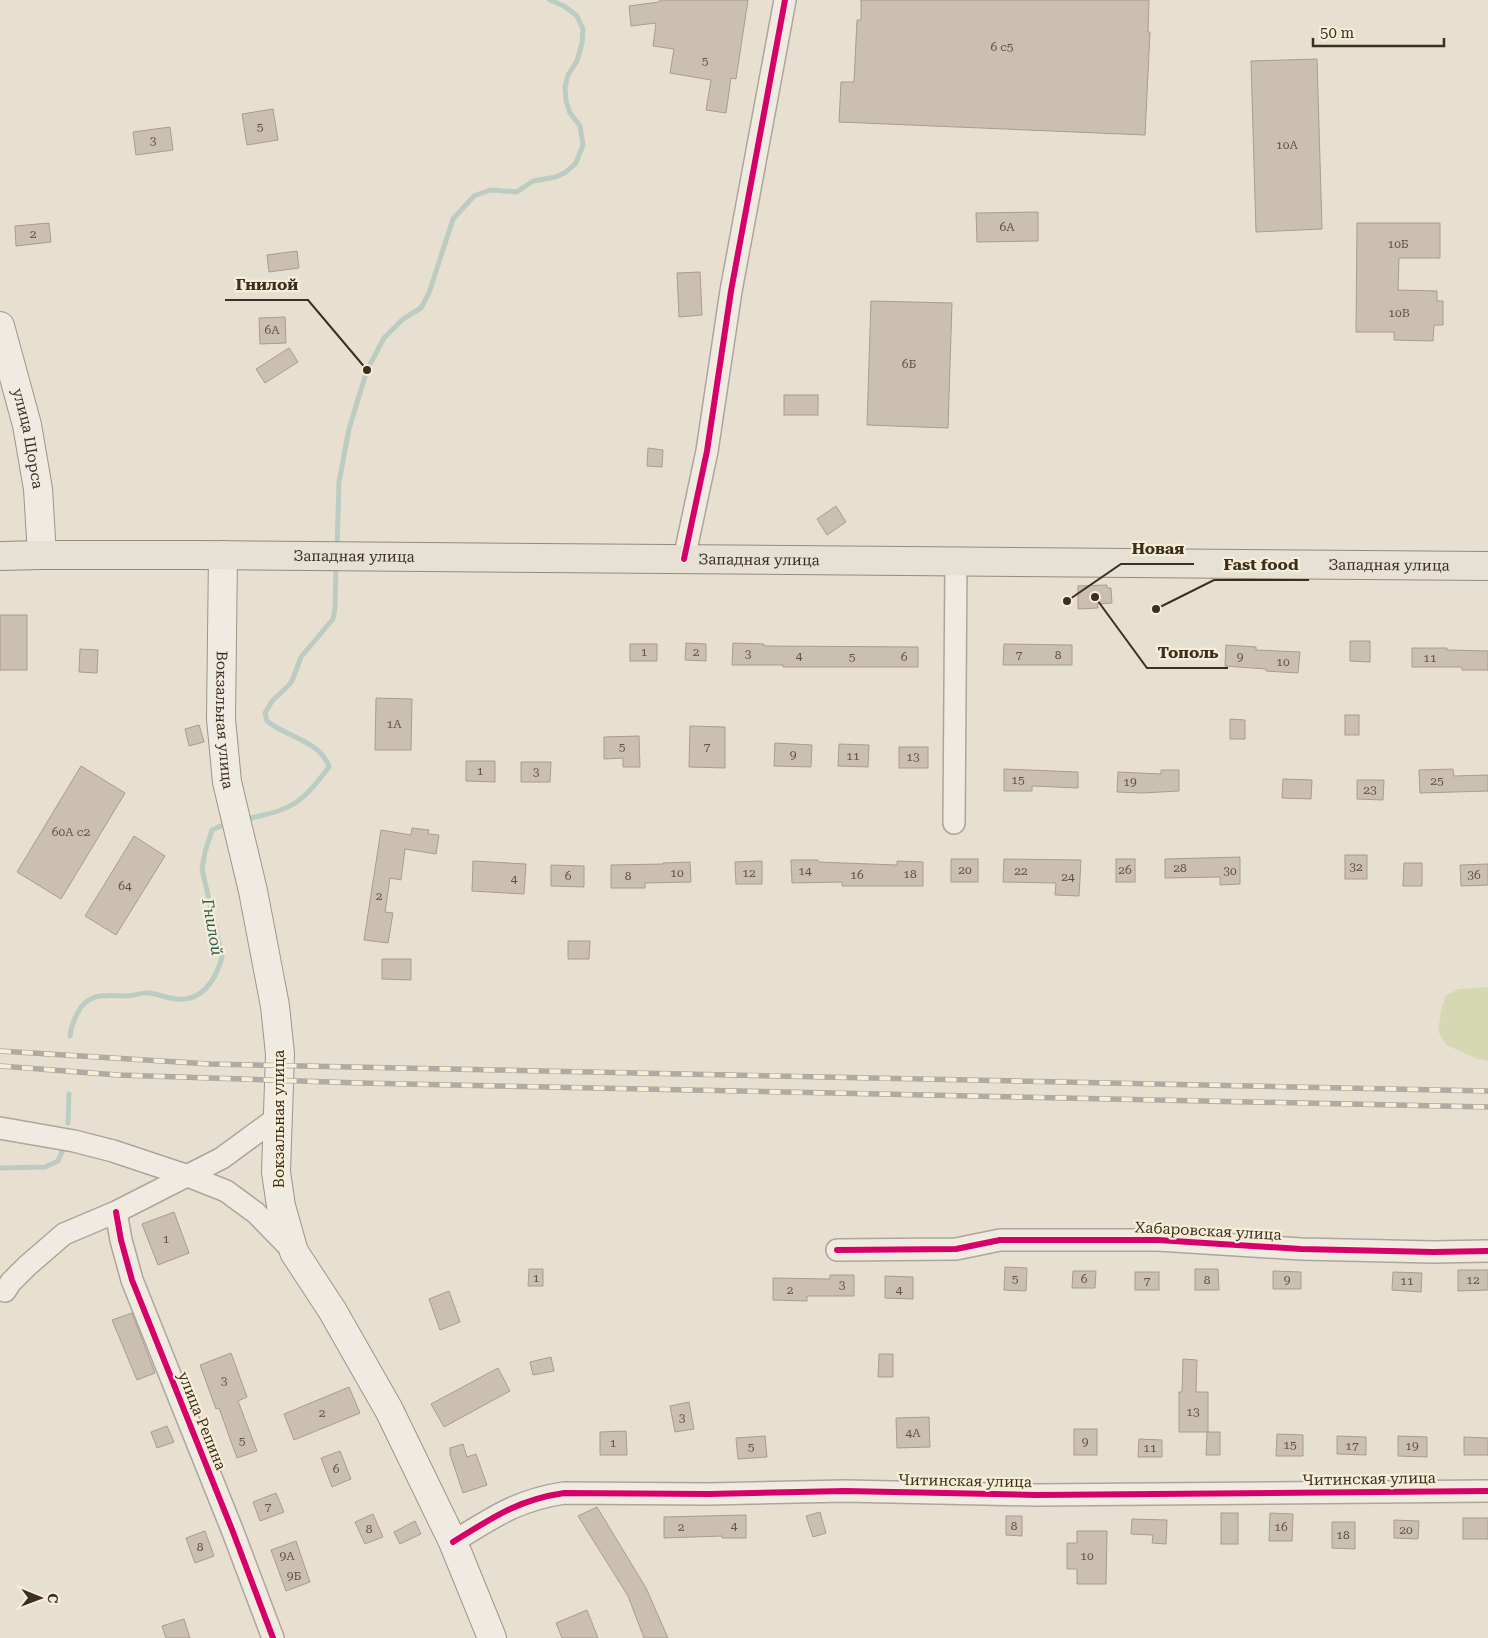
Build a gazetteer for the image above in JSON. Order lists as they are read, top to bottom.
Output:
{
  "streets": {
    "main road": ["улица Щорса", "Западная улица", "Вокзальная улица"],
    "street": ["Хабаровская улица", "улица Репина", "Читинская улица"]
  },
  "crossings": [
    ["улица Щорса", "Западная улица"],
    ["Западная улица", "Вокзальная улица"],
    ["Вокзальная улица", "Читинская улица"]
  ],
  "water": ["Гнилой"],
  "places": [
    "Гнилой",
    "Тополь",
    "Новая",
    "Fast food"
  ],
  "house_numbers": [
    "6 с5",
    "5",
    "5",
    "3",
    "10А",
    "6А",
    "2",
    "10Б",
    "10В",
    "6А",
    "6Б",
    "1",
    "2",
    "3",
    "7",
    "8",
    "4",
    "5",
    "6",
    "9",
    "11",
    "10",
    "1А",
    "5",
    "7",
    "9",
    "11",
    "13",
    "1",
    "3",
    "15",
    "25",
    "19",
    "23",
    "60А с2",
    "32",
    "28",
    "20",
    "26",
    "14",
    "22",
    "30",
    "10",
    "12",
    "18",
    "16",
    "36",
    "6",
    "8",
    "24",
    "4",
    "64",
    "2",
    "1",
    "1",
    "5",
    "6",
    "8",
    "9",
    "12",
    "7",
    "11",
    "3",
    "2",
    "4",
    "3",
    "13",
    "2",
    "3",
    "4А",
    "5",
    "9",
    "1",
    "15",
    "17",
    "19",
    "5",
    "11",
    "6",
    "7",
    "4",
    "8",
    "2",
    "16",
    "8",
    "20",
    "18",
    "8",
    "9А",
    "10",
    "9Б"
  ],
  "scale_bar": "50 m",
  "north": "right"
}
